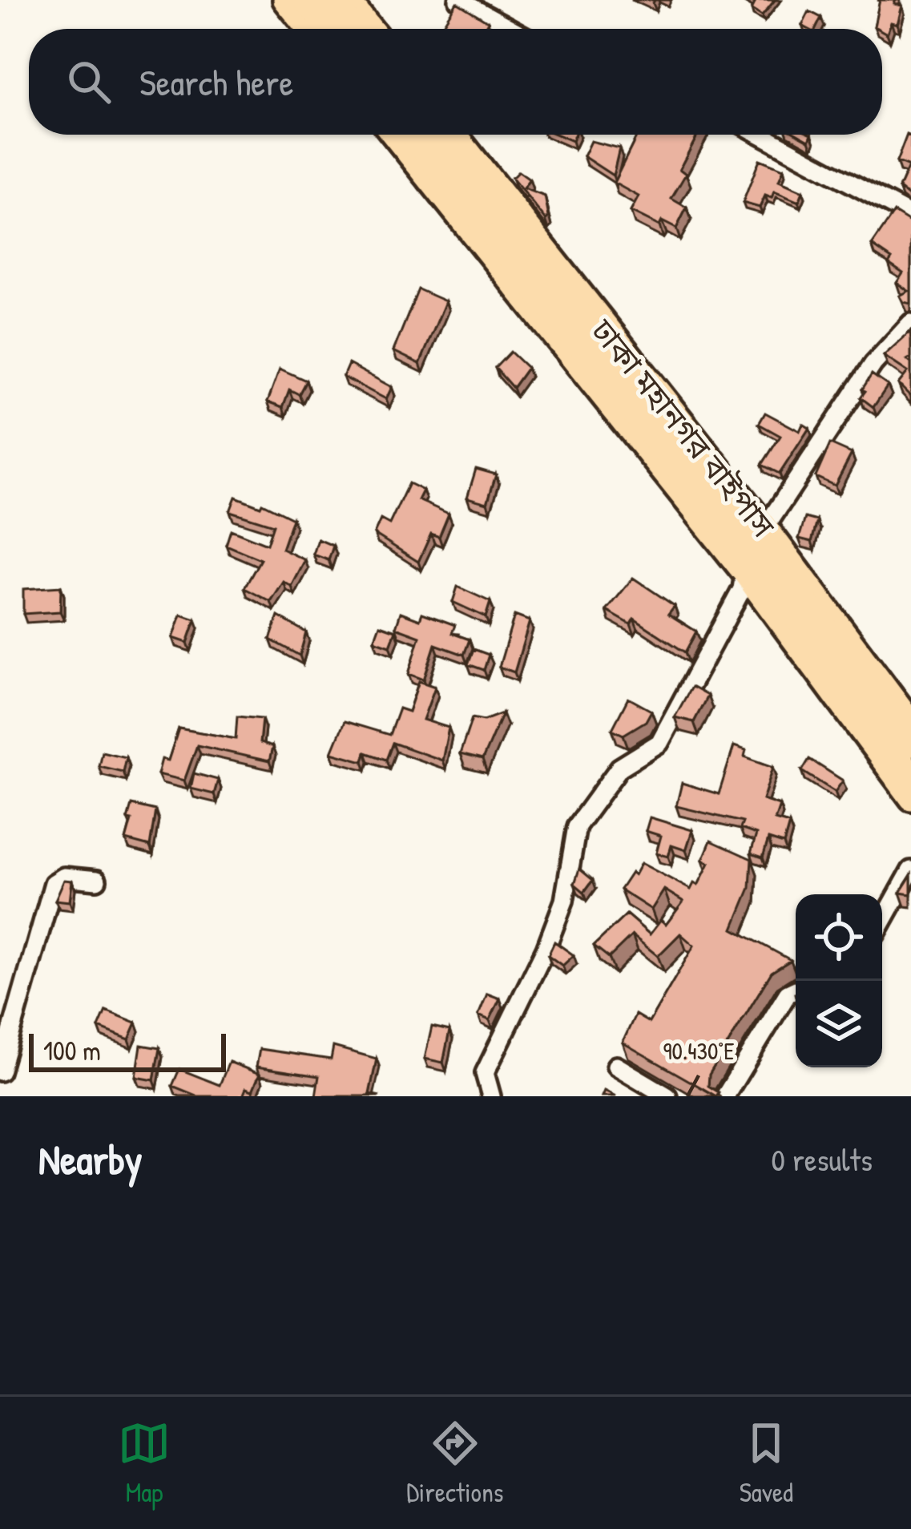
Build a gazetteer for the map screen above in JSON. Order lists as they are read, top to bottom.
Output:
{
  "streets": {
    "highway": ["ঢাকা মহানগর বাইপাস"]
  },
  "scale_bar": "100 m",
  "page": {
    "search": "Search here",
    "scale": "100 m",
    "heading": ["Nearby", "0 results"],
    "nav": ["Map", "Directions", "Saved"]
  },
  "coordinates": ["90.430°E"]
}
